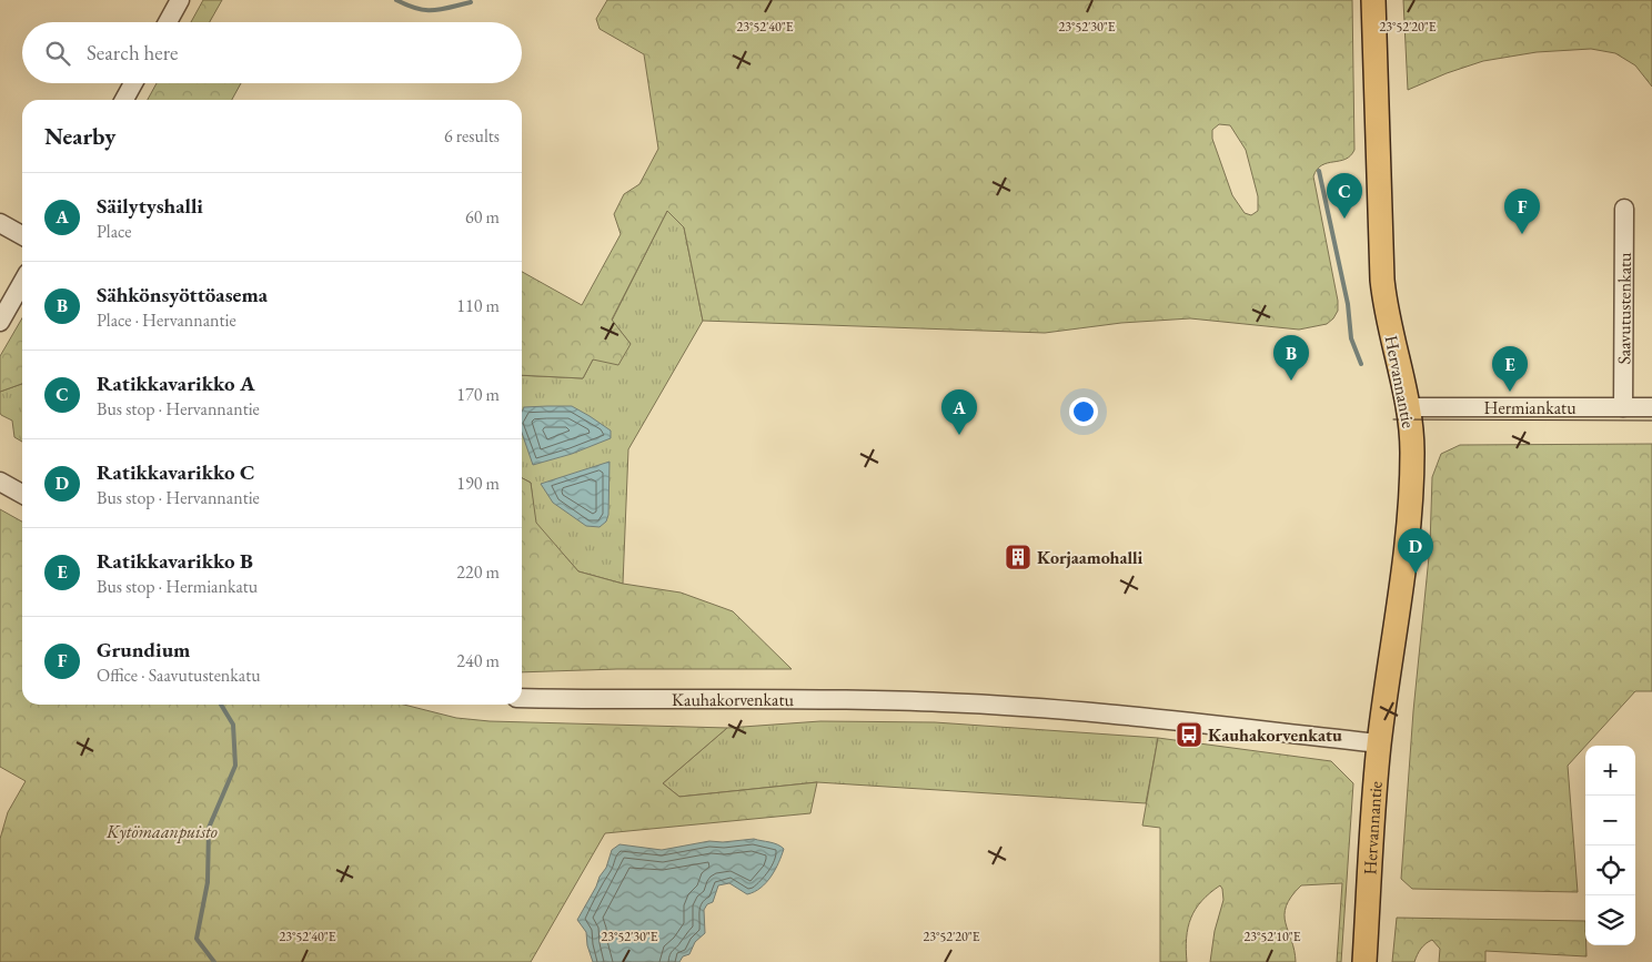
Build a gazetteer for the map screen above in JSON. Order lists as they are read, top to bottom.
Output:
{
  "streets": {
    "main road": ["Hervannantie"],
    "street": ["Saavutustenkatu", "Hermiankatu", "Kauhakorvenkatu"]
  },
  "crossings": [
    ["Saavutustenkatu", "Hermiankatu"],
    ["Hervannantie", "Hermiankatu"],
    ["Hervannantie", "Kauhakorvenkatu"]
  ],
  "parks": ["Kytömaanpuisto"],
  "places": {
    "building": ["Korjaamohalli"],
    "bus stop": ["Kauhakorvenkatu"]
  },
  "page": {
    "search": "Search here",
    "heading": ["Nearby", "6 results"],
    "list": [
      {
        "mark": "A",
        "name": "Säilytyshalli",
        "note": "Place",
        "value": "60 m"
      },
      {
        "mark": "B",
        "name": "Sähkönsyöttöasema",
        "note": "Place · Hervannantie",
        "value": "110 m"
      },
      {
        "mark": "C",
        "name": "Ratikkavarikko A",
        "note": "Bus stop · Hervannantie",
        "value": "170 m"
      },
      {
        "mark": "D",
        "name": "Ratikkavarikko C",
        "note": "Bus stop · Hervannantie",
        "value": "190 m"
      },
      {
        "mark": "E",
        "name": "Ratikkavarikko B",
        "note": "Bus stop · Hermiankatu",
        "value": "220 m"
      },
      {
        "mark": "F",
        "name": "Grundium",
        "note": "Office · Saavutustenkatu",
        "value": "240 m"
      }
    ],
    "pins": [
      "C",
      "F",
      "B",
      "E",
      "A",
      "D"
    ],
    "map_buttons": ["+", "−"]
  },
  "coordinates": [
    "23°52'40\"E",
    "23°52'30\"E",
    "23°52'20\"E",
    "23°52'10\"E"
  ]
}
